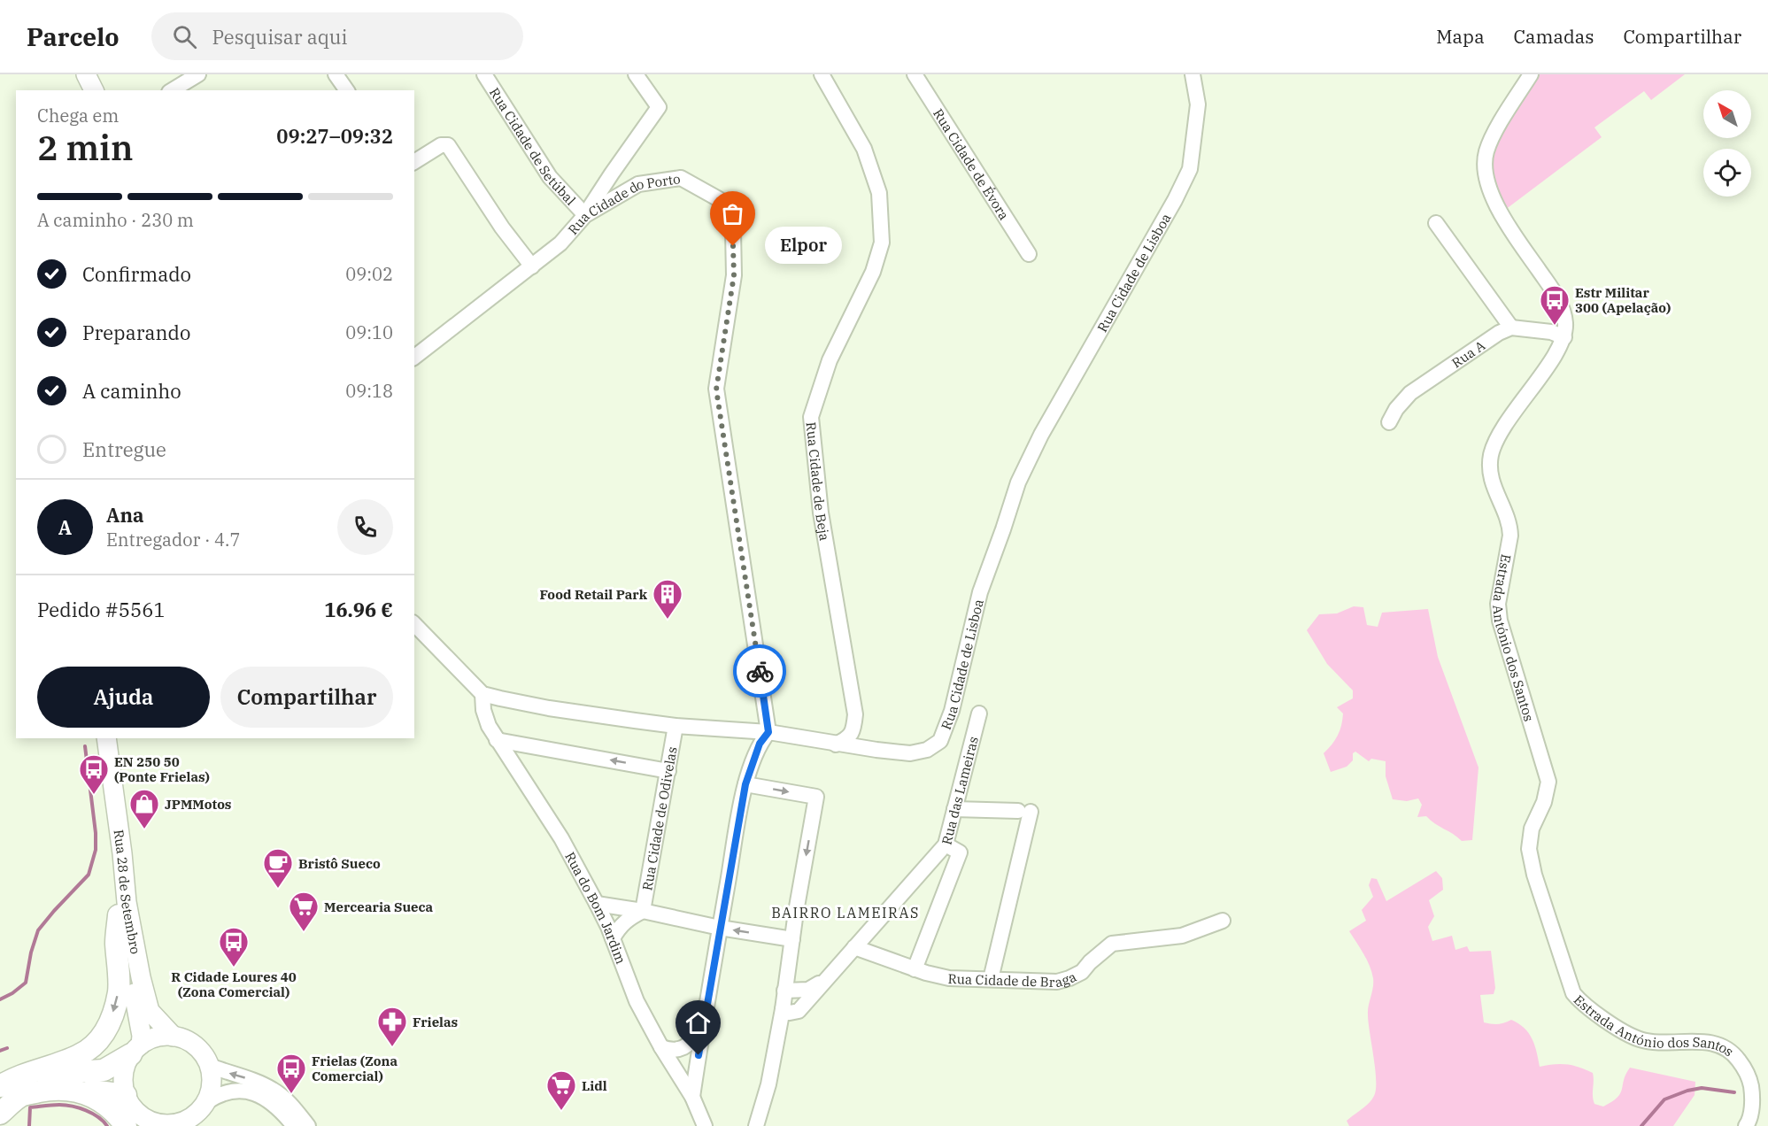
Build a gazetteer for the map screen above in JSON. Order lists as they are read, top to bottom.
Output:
{
  "streets": {
    "main road": ["Rua 28 de Setembro"],
    "street": [
      "Rua Cidade de Setúbal",
      "Rua Cidade de Évora",
      "Rua Cidade do Porto",
      "Rua Cidade de Lisboa",
      "Rua A",
      "Rua Cidade de Beja",
      "Estrada António dos Santos",
      "Rua das Lameiras",
      "Rua Cidade de Odivelas",
      "Rua do Bom Jardim",
      "Rua Cidade de Braga"
    ]
  },
  "crossings": [
    ["Rua Cidade de Setúbal", "Rua Cidade do Porto"],
    ["Rua Cidade do Porto", "Rua Cidade de Lisboa"],
    ["Rua Cidade de Lisboa", "Rua Cidade de Beja"],
    ["Rua Cidade de Lisboa", "Rua Cidade de Odivelas"],
    ["Rua Cidade de Lisboa", "Rua do Bom Jardim"],
    ["Rua das Lameiras", "Rua Cidade de Braga"]
  ],
  "districts": ["BAIRRO LAMEIRAS"],
  "places": {
    "other": ["Elpor"],
    "bus stop": [
      "Estr Militar 300 (Apelação)",
      "EN 250 50 (Ponte Frielas)",
      "R Cidade Loures 40 (Zona Comercial)",
      "Frielas (Zona Comercial)"
    ],
    "building": ["Food Retail Park"],
    "shop": ["JPMMotos"],
    "cafe": ["Bristô Sueco"],
    "supermarket": ["Mercearia Sueca", "Lidl"],
    "pharmacy": ["Frielas"]
  },
  "north": "top left",
  "page": {
    "header": "Parcelo",
    "search": "Pesquisar aqui",
    "nav": ["Mapa", "Camadas", "Compartilhar"],
    "heading": ["2 min", "Chega em", "09:27–09:32"],
    "panel": [
      "Ana",
      "Entregador · 4.7",
      "Pedido #5561",
      "16.96 €"
    ],
    "bar": "A caminho · 230 m",
    "bubble": "Elpor",
    "list": [
      ["Confirmado", "09:02"],
      ["Preparando", "09:10"],
      ["A caminho", "09:18"],
      "Entregue"
    ],
    "round": "A",
    "buttons": ["Ajuda", "Compartilhar"]
  }
}
